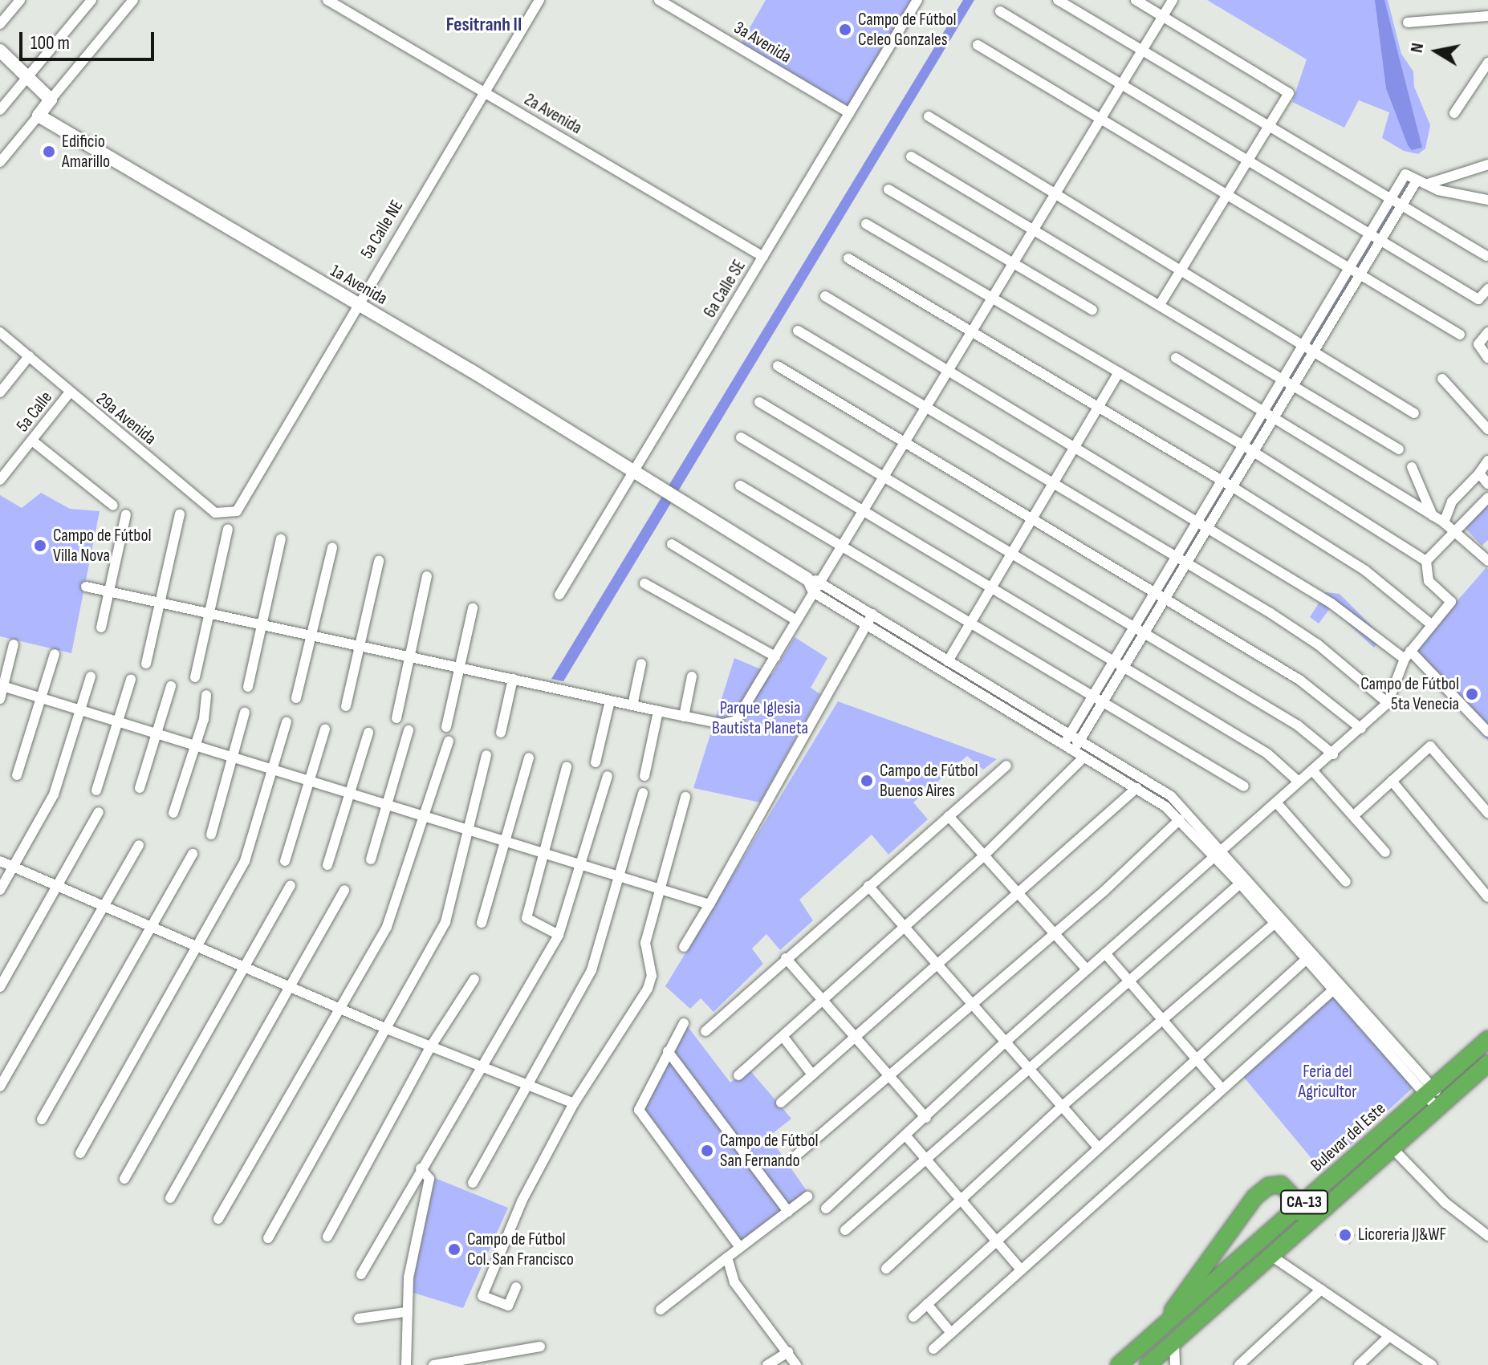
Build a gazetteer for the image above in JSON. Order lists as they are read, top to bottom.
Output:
{
  "streets": {
    "highway": ["Bulevar del Este", "CA-13"],
    "street": [
      "3a Avenida",
      "2a Avenida",
      "5a Calle NE",
      "1a Avenida",
      "6a Calle SE",
      "5a Calle",
      "29a Avenida"
    ]
  },
  "crossings": [
    ["3a Avenida", "6a Calle SE"],
    ["2a Avenida", "5a Calle NE"],
    ["2a Avenida", "6a Calle SE"],
    ["5a Calle NE", "1a Avenida"],
    ["5a Calle NE", "29a Avenida"],
    ["1a Avenida", "6a Calle SE"],
    ["5a Calle", "29a Avenida"]
  ],
  "districts": ["Fesitranh II"],
  "parks": ["Parque Iglesia Bautista Planeta", "Feria del Agricultor"],
  "places": [
    "Campo de Fútbol Celeo Gonzales",
    "Edificio Amarillo",
    "Campo de Fútbol Villa Nova",
    "Campo de Fútbol 5ta Venecia",
    "Campo de Fútbol Buenos Aires",
    "Campo de Fútbol San Fernando",
    "Licoreria JJ&WF",
    "Campo de Fútbol Col. San Francisco"
  ],
  "scale_bar": "100 m",
  "north": "left"
}
